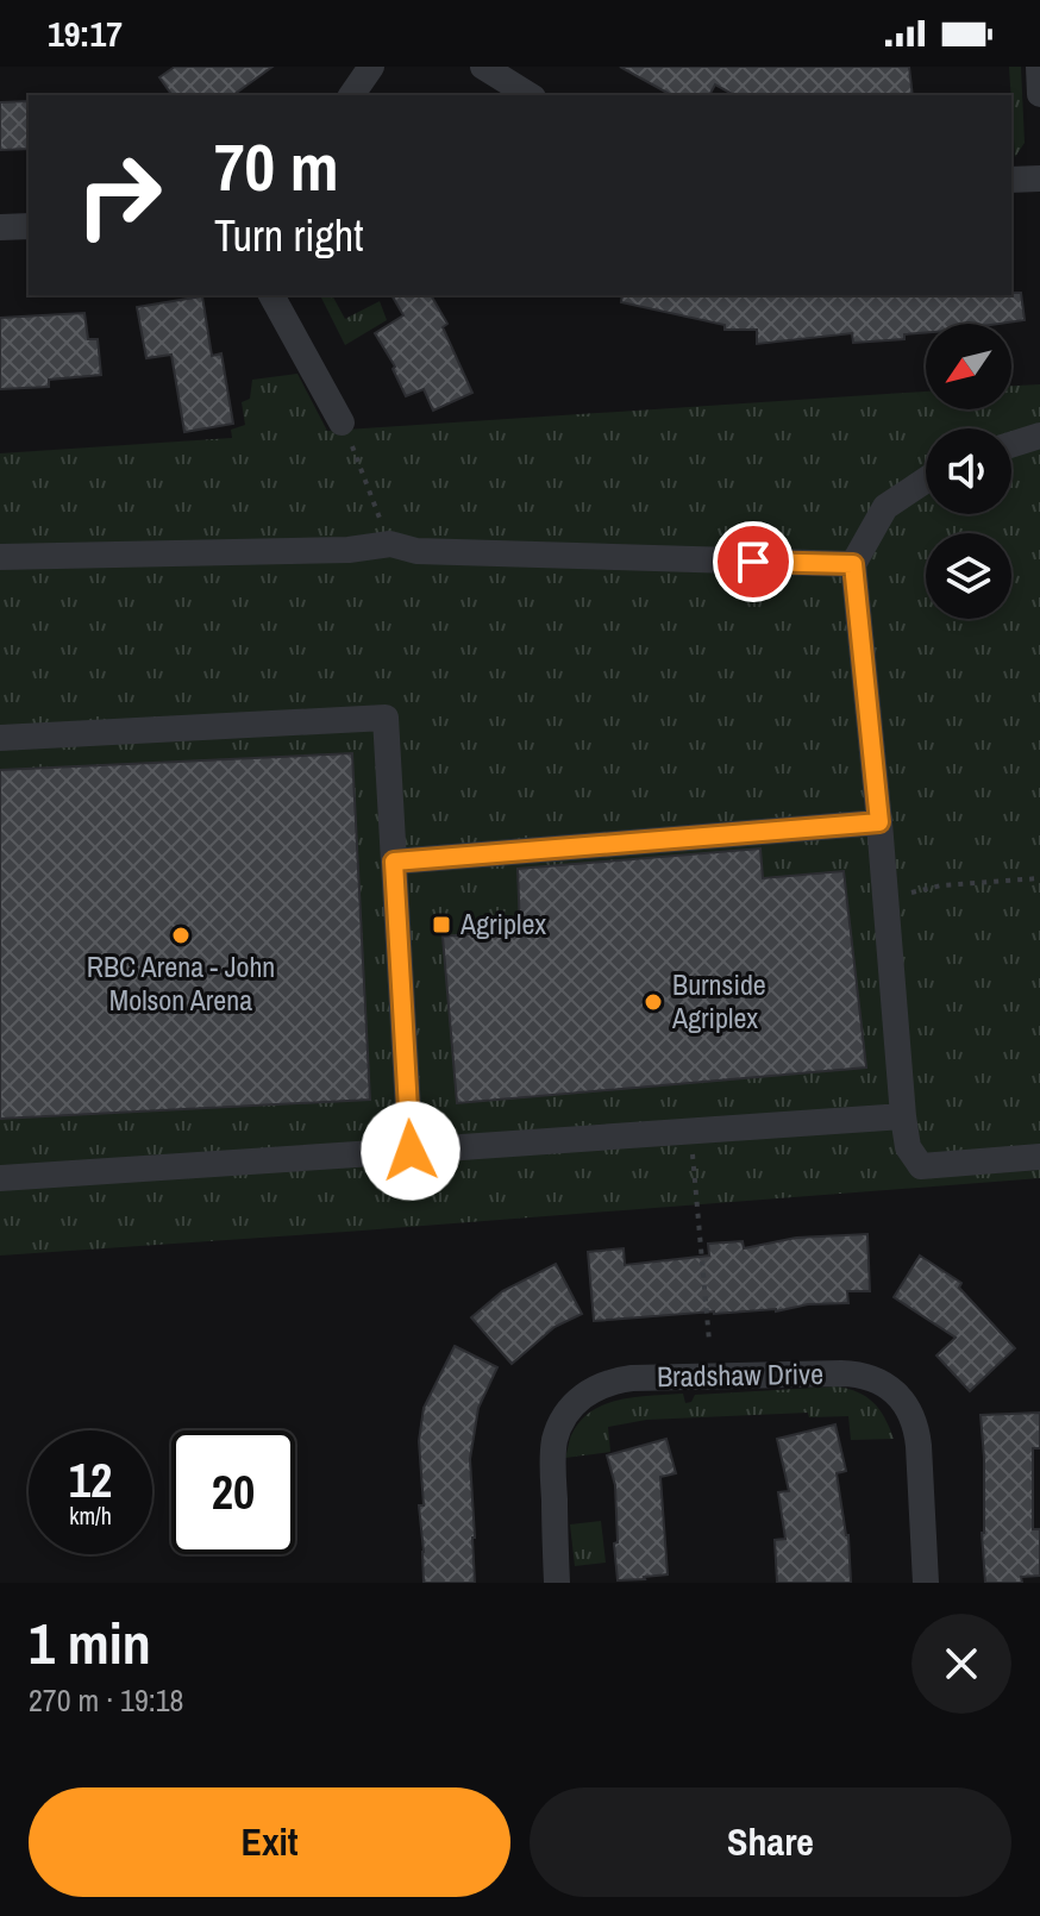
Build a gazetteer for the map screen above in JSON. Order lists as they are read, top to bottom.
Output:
{
  "streets": {
    "street": ["Bradshaw Drive"]
  },
  "places": {
    "transit": ["Agriplex"],
    "other": ["RBC Arena - John Molson Arena", "Burnside Agriplex"]
  },
  "north": "bottom left",
  "page": {
    "status": "19:17",
    "turn": ["70 m", "Turn right"],
    "speed": "12 km/h",
    "limit": "20",
    "heading": ["1 min", "270 m · 19:18"],
    "buttons": ["Exit", "Share"]
  }
}
